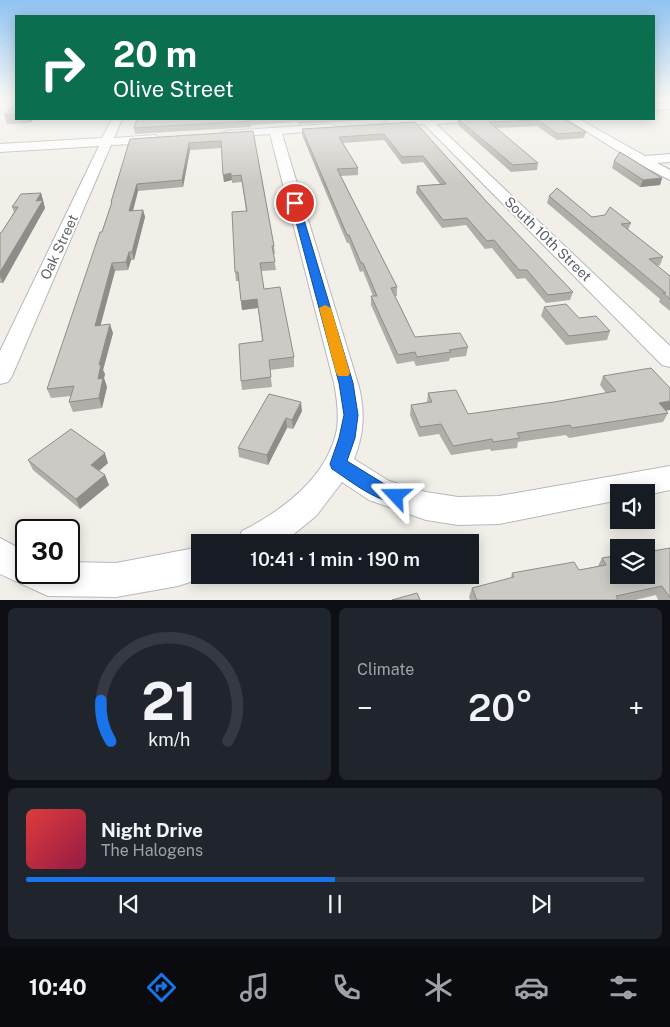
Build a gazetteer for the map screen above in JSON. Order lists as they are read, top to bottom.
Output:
{
  "streets": {
    "street": ["South 10th Street", "Oak Street"]
  },
  "page": {
    "turn": ["20 m", "Olive Street"],
    "limit": "30",
    "trip": "10:41 · 1 min · 190 m",
    "tile": "Climate",
    "heat": ["−", "20°", "+"],
    "song": ["Night Drive", "The Halogens"],
    "tabs": "10:40",
    "gauge": ["21", "km/h"]
  }
}
